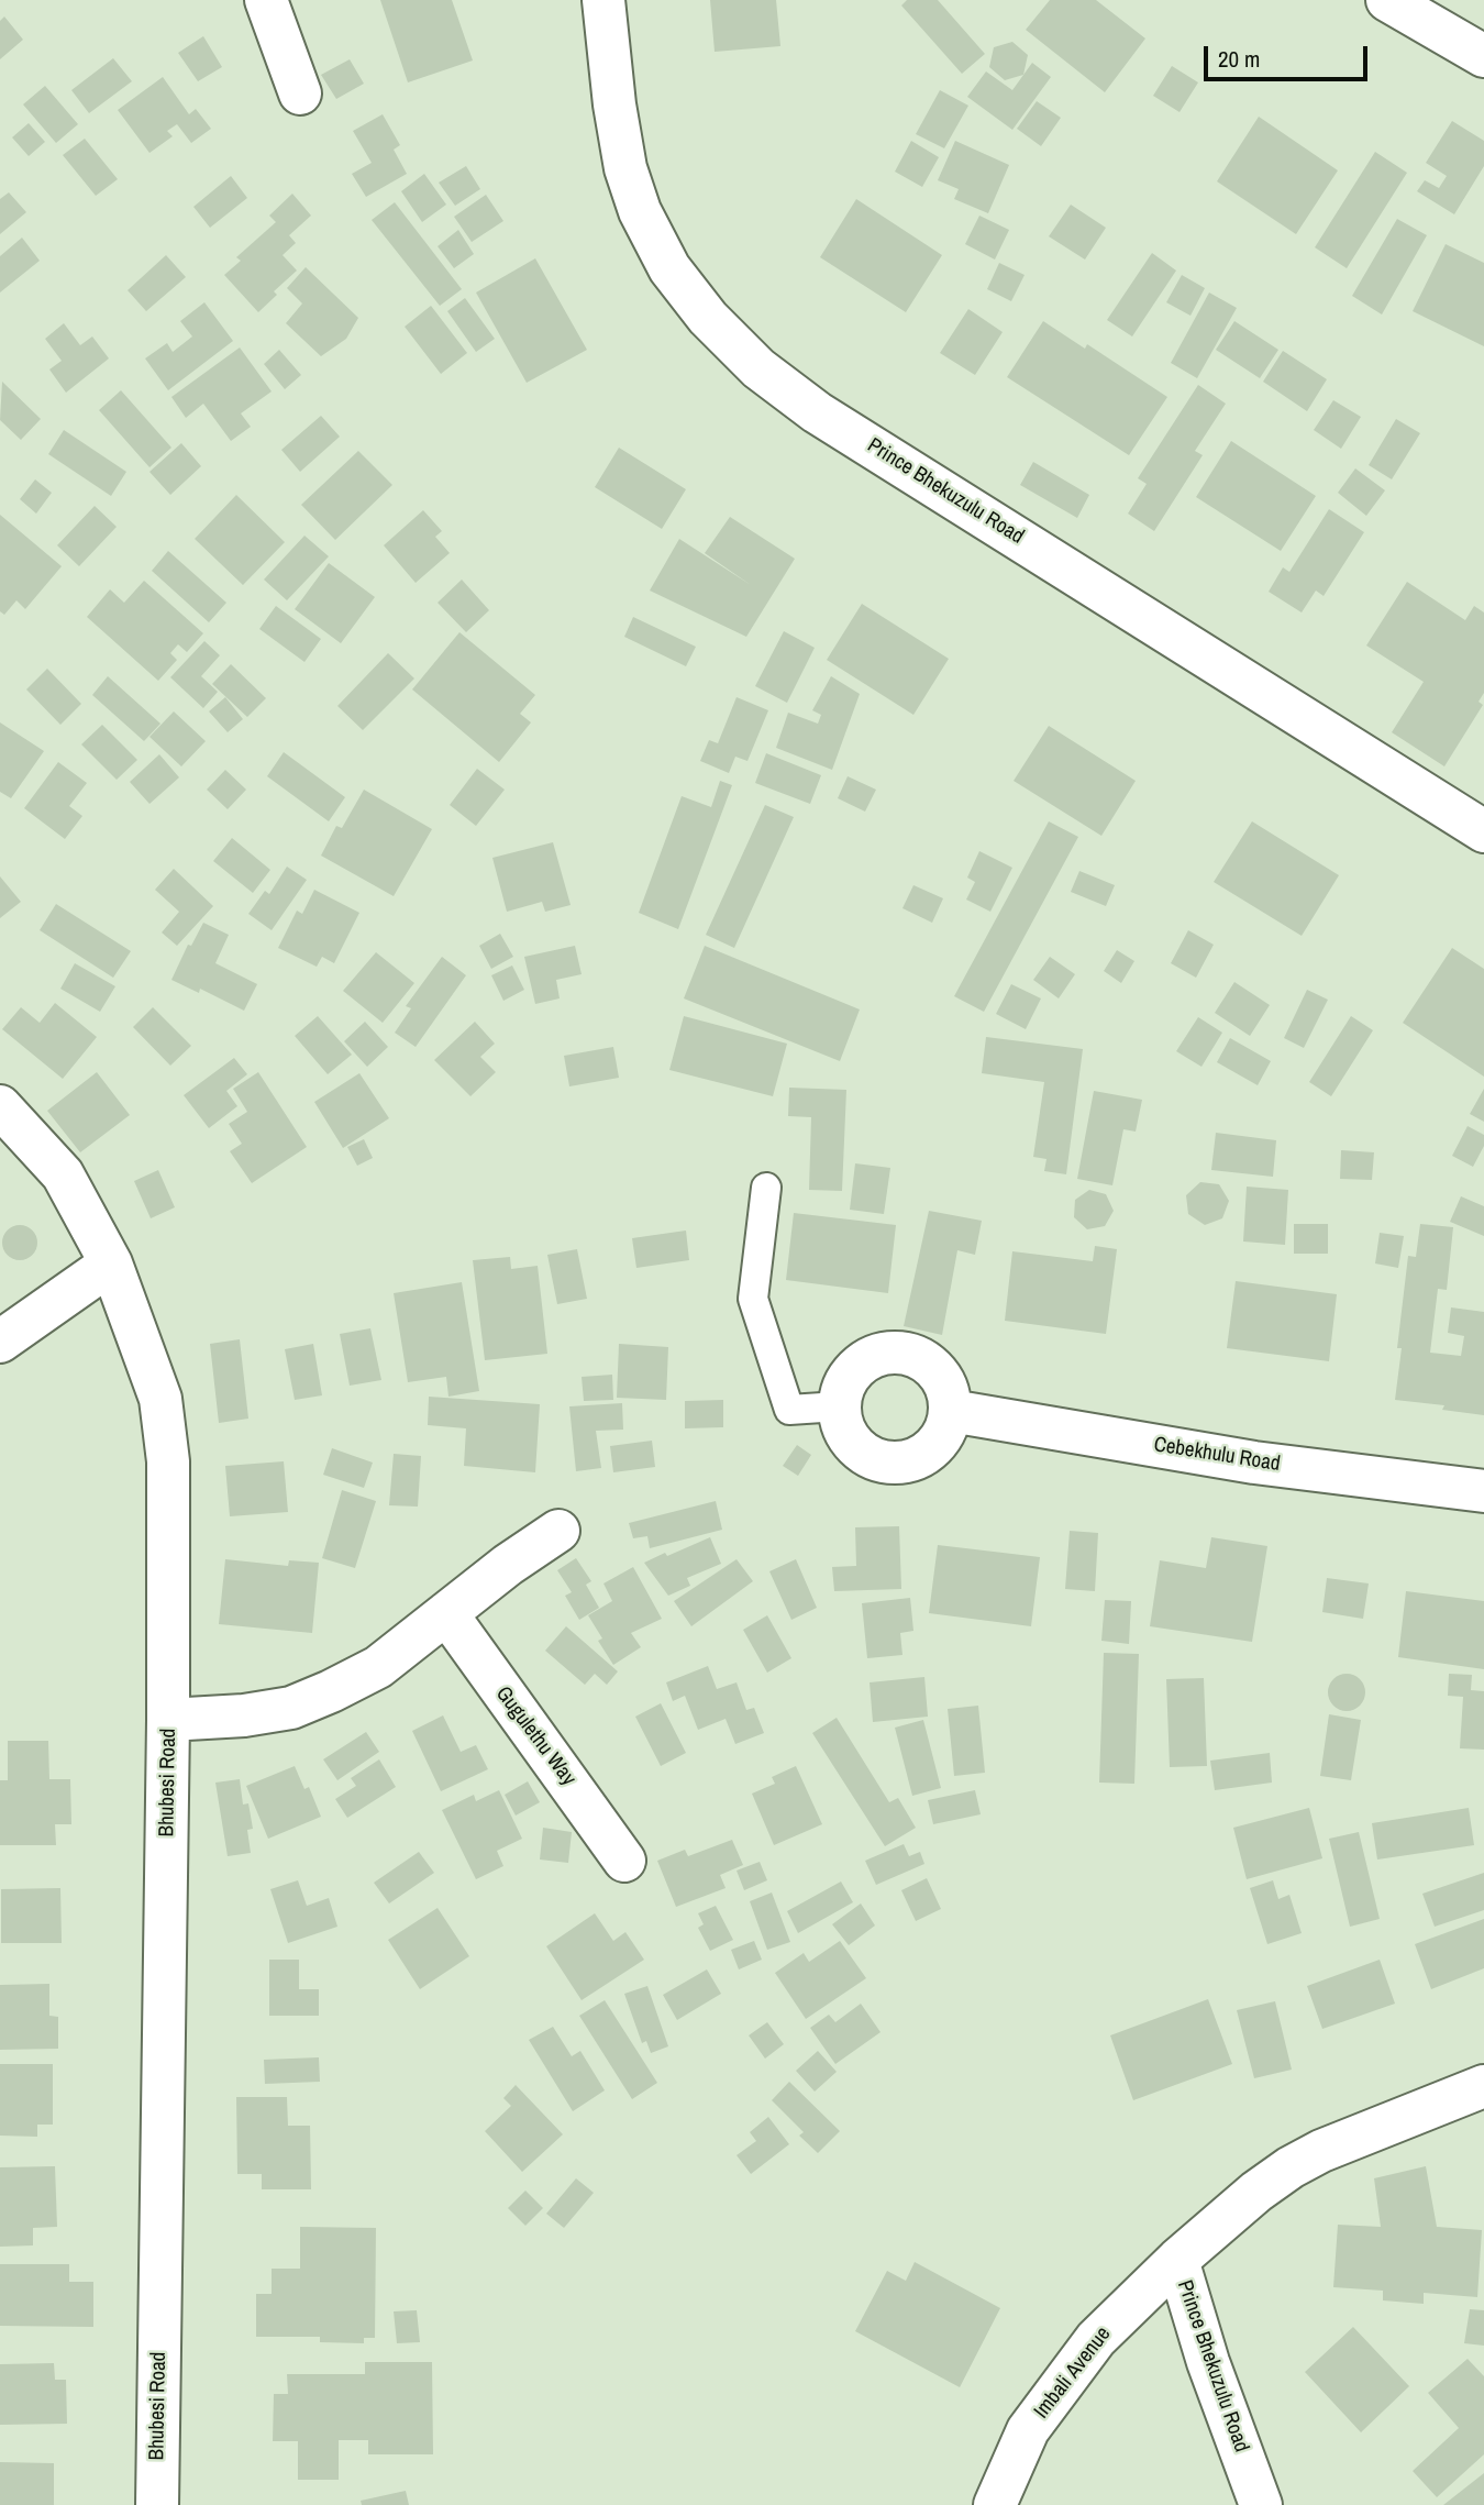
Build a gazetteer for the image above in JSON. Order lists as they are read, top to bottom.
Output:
{
  "streets": {
    "street": [
      "Prince Bhekuzulu Road",
      "Cebekhulu Road",
      "Gugulethu Way",
      "Bhubesi Road",
      "Imbali Avenue"
    ]
  },
  "crossings": [
    ["Prince Bhekuzulu Road", "Imbali Avenue"]
  ],
  "scale_bar": "20 m"
}
